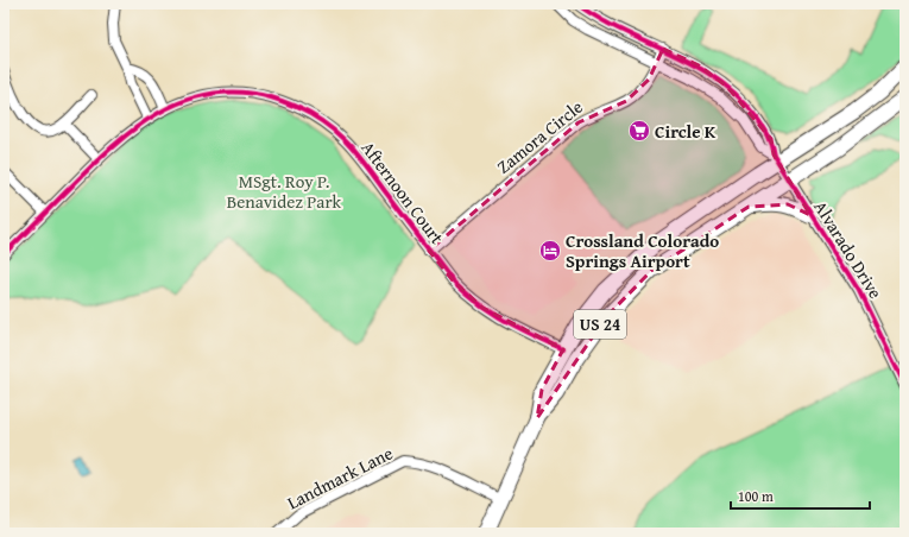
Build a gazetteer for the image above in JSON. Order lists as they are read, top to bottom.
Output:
{
  "streets": {
    "highway": ["US 24"],
    "street": [
      "Zamora Circle",
      "Afternoon Court",
      "Alvarado Drive",
      "Landmark Lane"
    ]
  },
  "crossings": [
    ["Zamora Circle", "Afternoon Court"],
    ["Afternoon Court", "US 24"],
    ["Alvarado Drive", "US 24"],
    ["US 24", "Landmark Lane"]
  ],
  "parks": ["MSgt. Roy P. Benavidez Park"],
  "places": {
    "supermarket": ["Circle K"],
    "hotel": ["Crossland Colorado Springs Airport"]
  },
  "scale_bar": "100 m"
}
